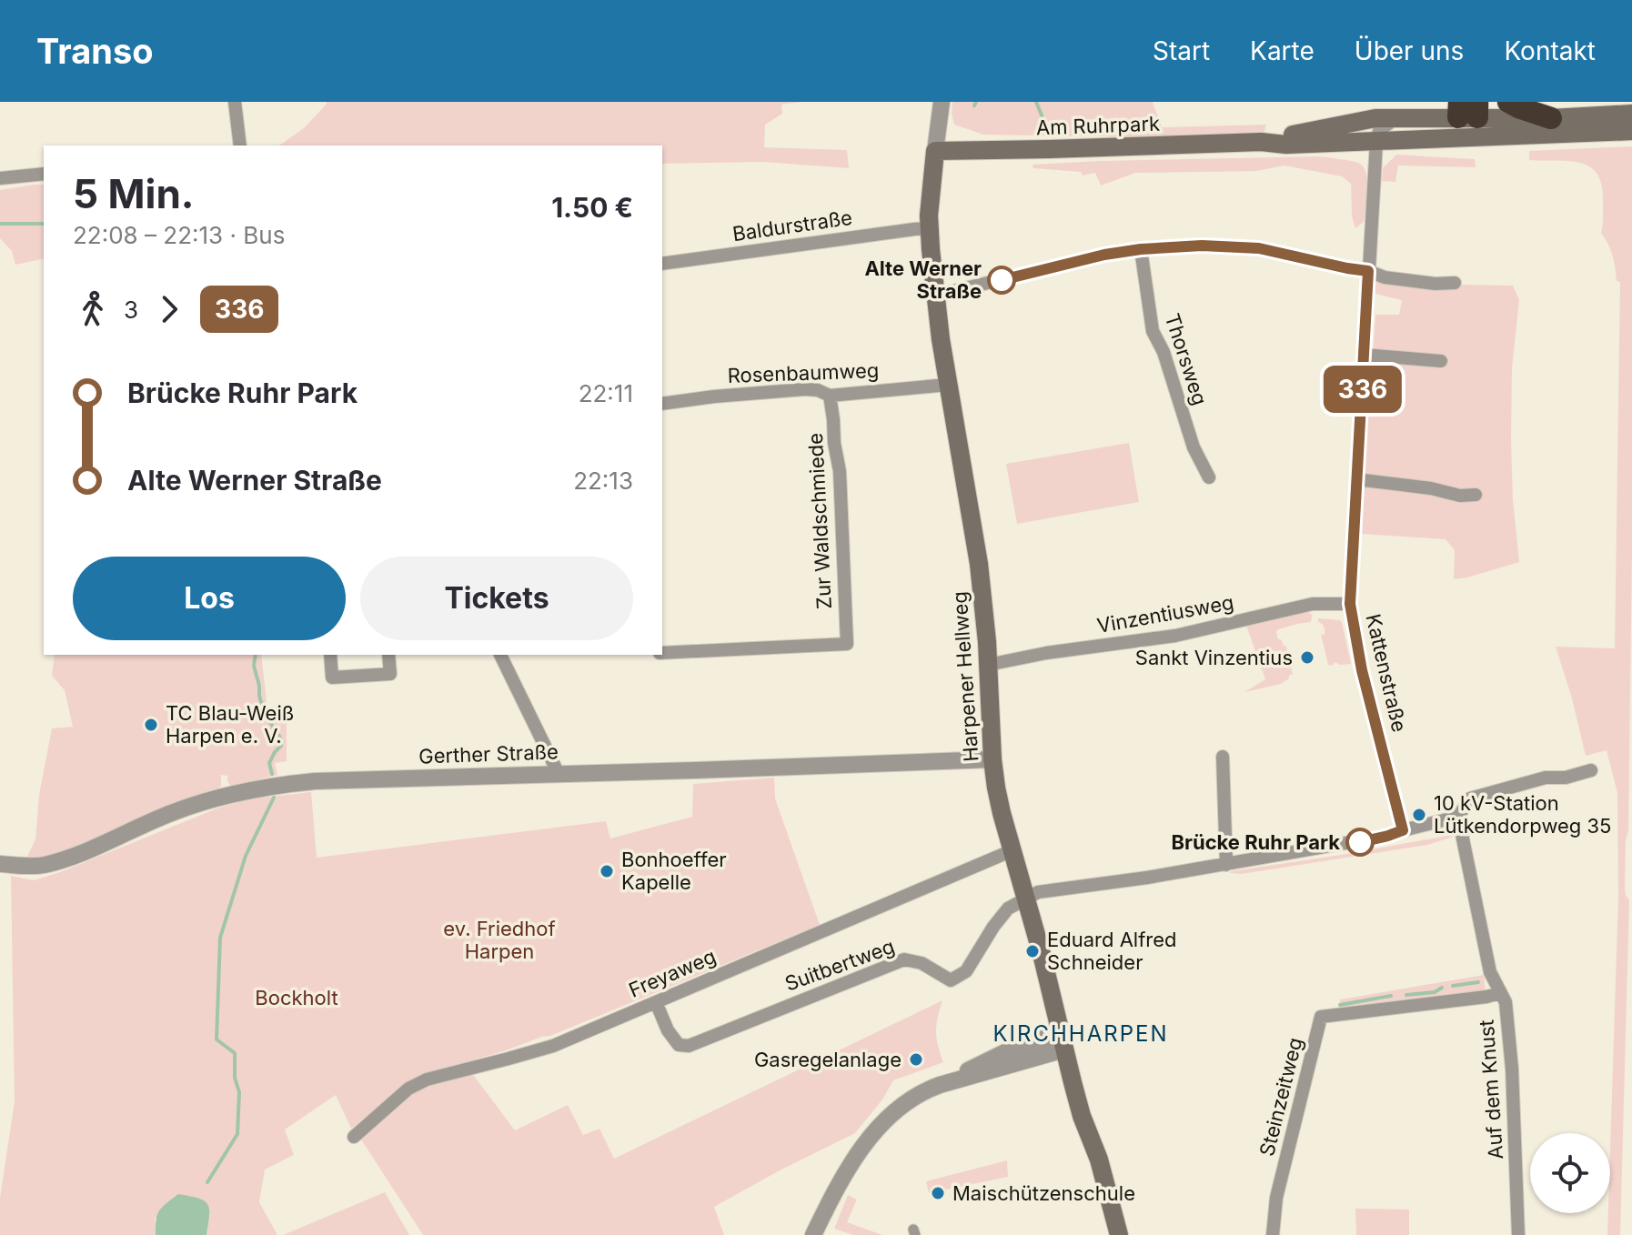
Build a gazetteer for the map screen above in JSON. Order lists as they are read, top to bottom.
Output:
{
  "streets": {
    "main road": ["Am Ruhrpark", "Harpener Hellweg"],
    "street": [
      "Baldurstraße",
      "Thorsweg",
      "Rosenbaumweg",
      "Zur Waldschmiede",
      "Vinzentiusweg",
      "Kattenstraße",
      "Gerther Straße",
      "Suitbertweg",
      "Freyaweg",
      "Auf dem Knust",
      "Steinzeitweg"
    ]
  },
  "crossings": [
    ["Am Ruhrpark", "Kattenstraße"],
    ["Am Ruhrpark", "Harpener Hellweg"],
    ["Baldurstraße", "Harpener Hellweg"],
    ["Rosenbaumweg", "Zur Waldschmiede"],
    ["Rosenbaumweg", "Harpener Hellweg"],
    ["Vinzentiusweg", "Kattenstraße"],
    ["Vinzentiusweg", "Harpener Hellweg"],
    ["Harpener Hellweg", "Gerther Straße"],
    ["Harpener Hellweg", "Suitbertweg"],
    ["Harpener Hellweg", "Freyaweg"],
    ["Suitbertweg", "Freyaweg"],
    ["Auf dem Knust", "Steinzeitweg"]
  ],
  "districts": ["KIRCHHARPEN"],
  "parks": ["ev. Friedhof Harpen", "Bockholt"],
  "places": [
    "Alte Werner Straße",
    "Sankt Vinzentius",
    "TC Blau-Weiß Harpen e. V.",
    "10 kV-Station Lütkendorpweg 35",
    "Brücke Ruhr Park",
    "Bonhoeffer Kapelle",
    "Eduard Alfred Schneider",
    "Gasregelanlage",
    "Maischützenschule"
  ],
  "lines": ["bus line 336"],
  "page": {
    "header": "Transo",
    "nav": [
      "Start",
      "Karte",
      "Über uns",
      "Kontakt"
    ],
    "on_map": "336",
    "heading": ["5 Min.", "22:08 – 22:13 · Bus", "1.50 €"],
    "legs": ["3", "336"],
    "list": [
      {
        "name": "Brücke Ruhr Park",
        "value": "22:11"
      },
      {
        "name": "Alte Werner Straße",
        "value": "22:13"
      }
    ],
    "buttons": ["Los", "Tickets"]
  }
}
